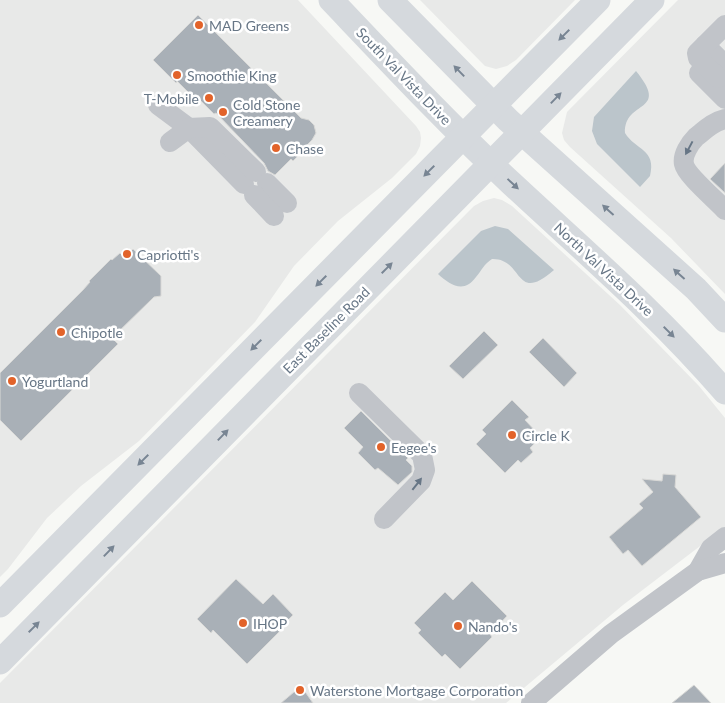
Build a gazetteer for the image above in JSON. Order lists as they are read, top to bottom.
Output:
{
  "streets": {
    "main road": ["South Val Vista Drive", "North Val Vista Drive", "East Baseline Road"]
  },
  "crossings": [
    ["South Val Vista Drive", "North Val Vista Drive"],
    ["South Val Vista Drive", "East Baseline Road"],
    ["North Val Vista Drive", "East Baseline Road"]
  ],
  "places": [
    "MAD Greens",
    "Smoothie King",
    "T-Mobile",
    "Cold Stone Creamery",
    "Chase",
    "Capriotti's",
    "Chipotle",
    "Yogurtland",
    "Circle K",
    "Eegee's",
    "IHOP",
    "Nando's",
    "Waterstone Mortgage Corporation"
  ]
}
